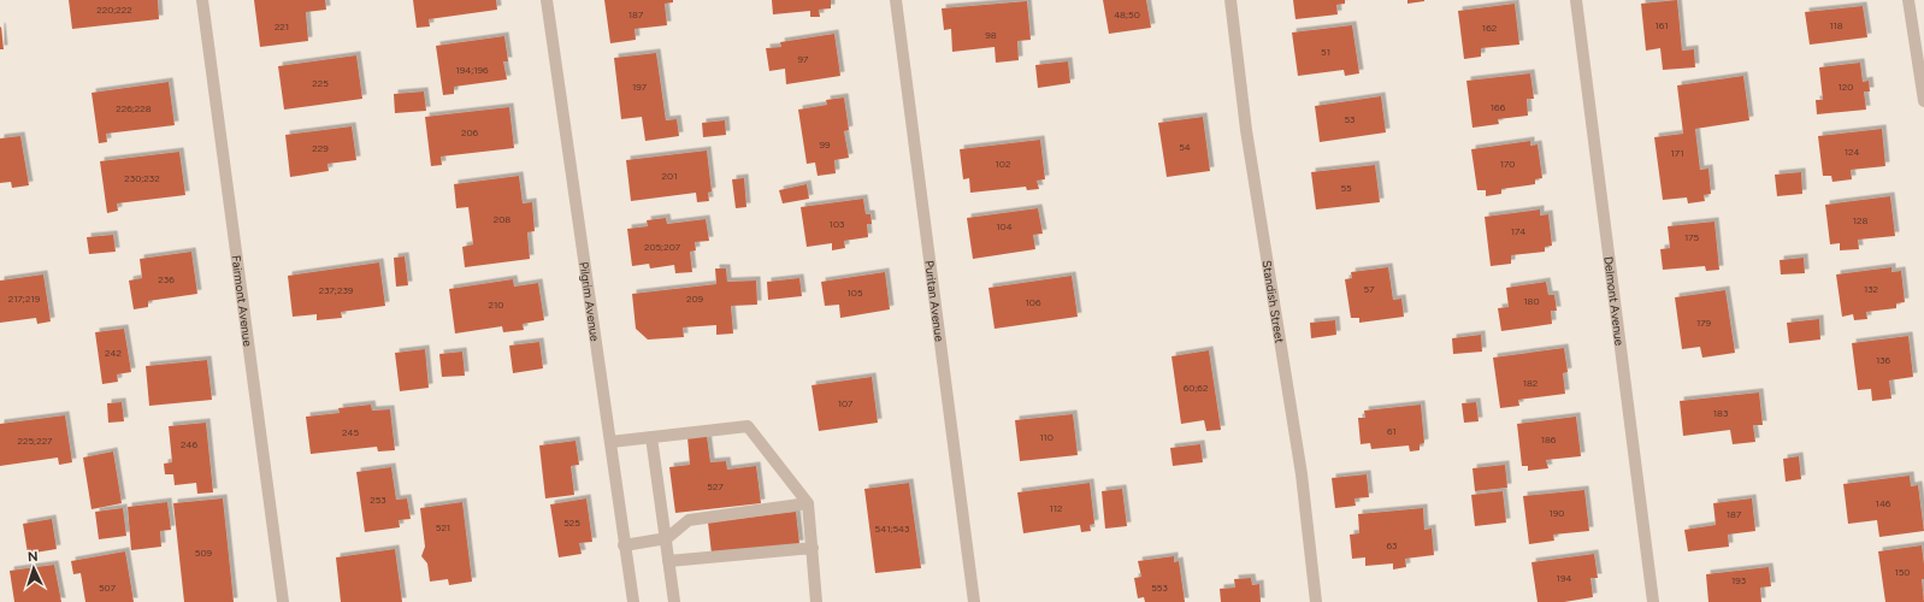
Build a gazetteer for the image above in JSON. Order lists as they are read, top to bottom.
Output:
{
  "streets": {
    "street": [
      "Fairmont Avenue",
      "Pilgrim Avenue",
      "Puritan Avenue",
      "Standish Street",
      "Delmont Avenue"
    ]
  },
  "house_numbers": [
    "220;222",
    "187",
    "48;50",
    "161",
    "118",
    "221",
    "162",
    "98",
    "51",
    "97",
    "194;196",
    "225",
    "197",
    "120",
    "166",
    "226;228",
    "53",
    "206",
    "99",
    "54",
    "229",
    "124",
    "171",
    "102",
    "170",
    "201",
    "230;232",
    "55",
    "208",
    "128",
    "103",
    "104",
    "174",
    "175",
    "205;207",
    "236",
    "57",
    "132",
    "237;239",
    "105",
    "217;219",
    "209",
    "180",
    "106",
    "210",
    "179",
    "242",
    "136",
    "182",
    "60;62",
    "107",
    "183",
    "61",
    "245",
    "110",
    "186",
    "225;227",
    "246",
    "527",
    "253",
    "146",
    "112",
    "190",
    "187",
    "525",
    "521",
    "541;543",
    "63",
    "509",
    "150",
    "194",
    "193",
    "507",
    "553"
  ],
  "north": "top"
}
